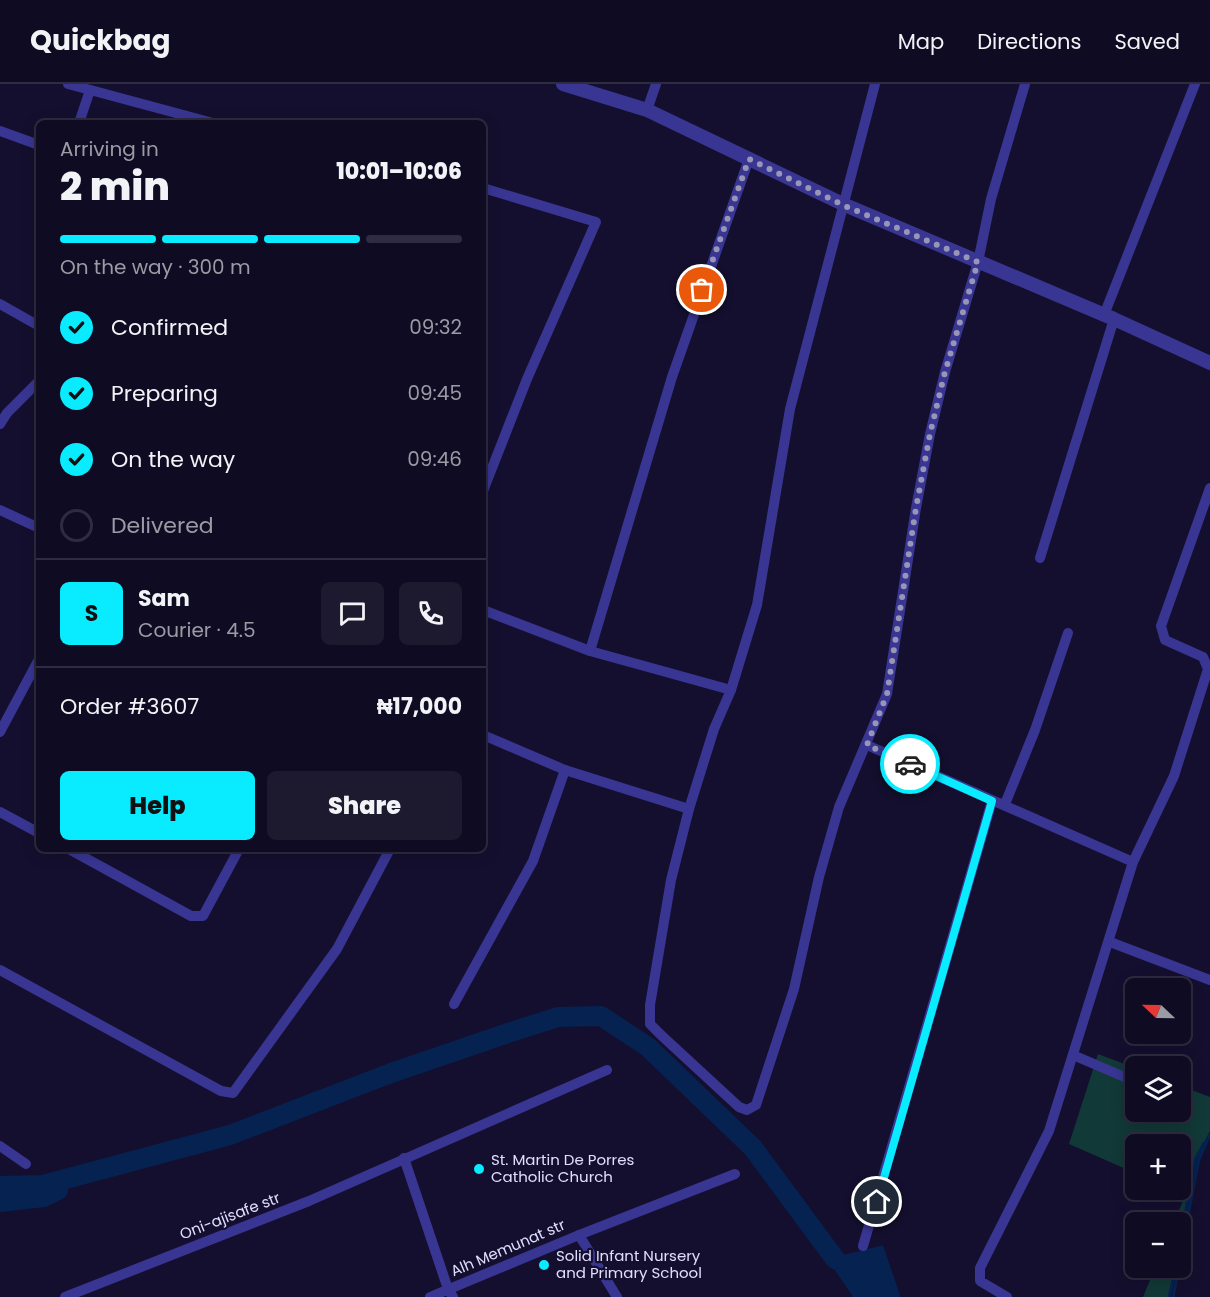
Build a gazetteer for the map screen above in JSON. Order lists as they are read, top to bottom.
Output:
{
  "streets": {
    "street": ["Oni-ajisafe str", "Alh Memunat str"]
  },
  "places": ["St. Martin De Porres Catholic Church", "Solid Infant Nursery and Primary School"],
  "north": "left",
  "page": {
    "header": "Quickbag",
    "nav": ["Map", "Directions", "Saved"],
    "heading": ["2 min", "Arriving in", "10:01–10:06"],
    "panel": [
      "Sam",
      "Courier · 4.5",
      "Order #3607",
      "₦17,000"
    ],
    "bar": "On the way · 300 m",
    "list": [
      ["Confirmed", "09:32"],
      ["Preparing", "09:45"],
      ["On the way", "09:46"],
      "Delivered"
    ],
    "round": "S",
    "buttons": ["Help", "Share"],
    "map_buttons": ["+", "−"]
  }
}
